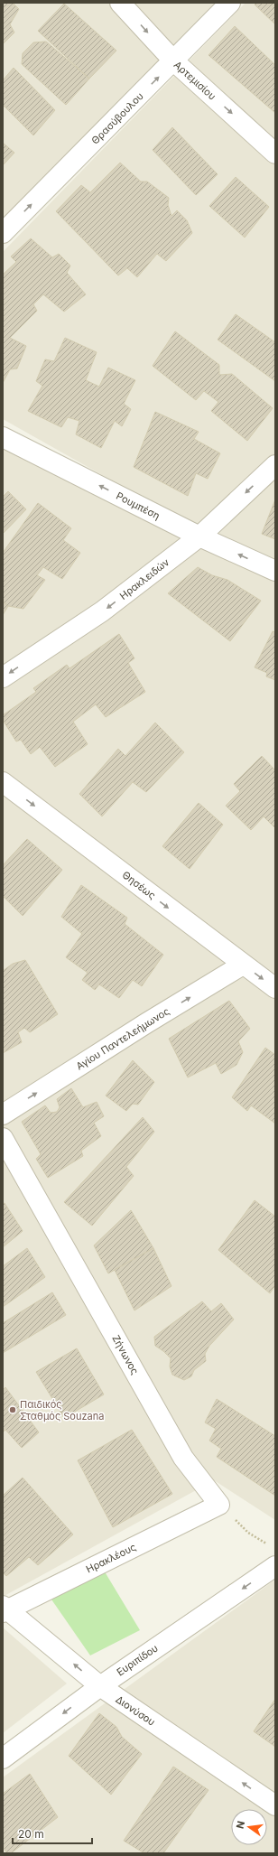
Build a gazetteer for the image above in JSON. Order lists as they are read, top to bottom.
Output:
{
  "streets": {
    "street": [
      "Αρτεμισίου",
      "Θρασύβουλου",
      "Ρουμπέση",
      "Ηρακλειδών",
      "Θησέως",
      "Αγίου Παντελεήμωνος",
      "Ζήνωνος",
      "Ηρακλέους",
      "Ευριπίδου",
      "Διονύσου"
    ]
  },
  "crossings": [
    ["Αρτεμισίου", "Θρασύβουλου"],
    ["Ρουμπέση", "Ηρακλειδών"],
    ["Θησέως", "Αγίου Παντελεήμωνος"],
    ["Ζήνωνος", "Ηρακλέους"],
    ["Ηρακλέους", "Διονύσου"],
    ["Ευριπίδου", "Διονύσου"]
  ],
  "one_way": [
    "Αρτεμισίου",
    "Θρασύβουλου",
    "Ρουμπέση",
    "Ηρακλειδών",
    "Θησέως",
    "Αγίου Παντελεήμωνος",
    "Ευριπίδου",
    "Διονύσου"
  ],
  "places": ["Παιδικός Σταθμός Souzana"],
  "scale_bar": "20 m",
  "north": "left"
}
